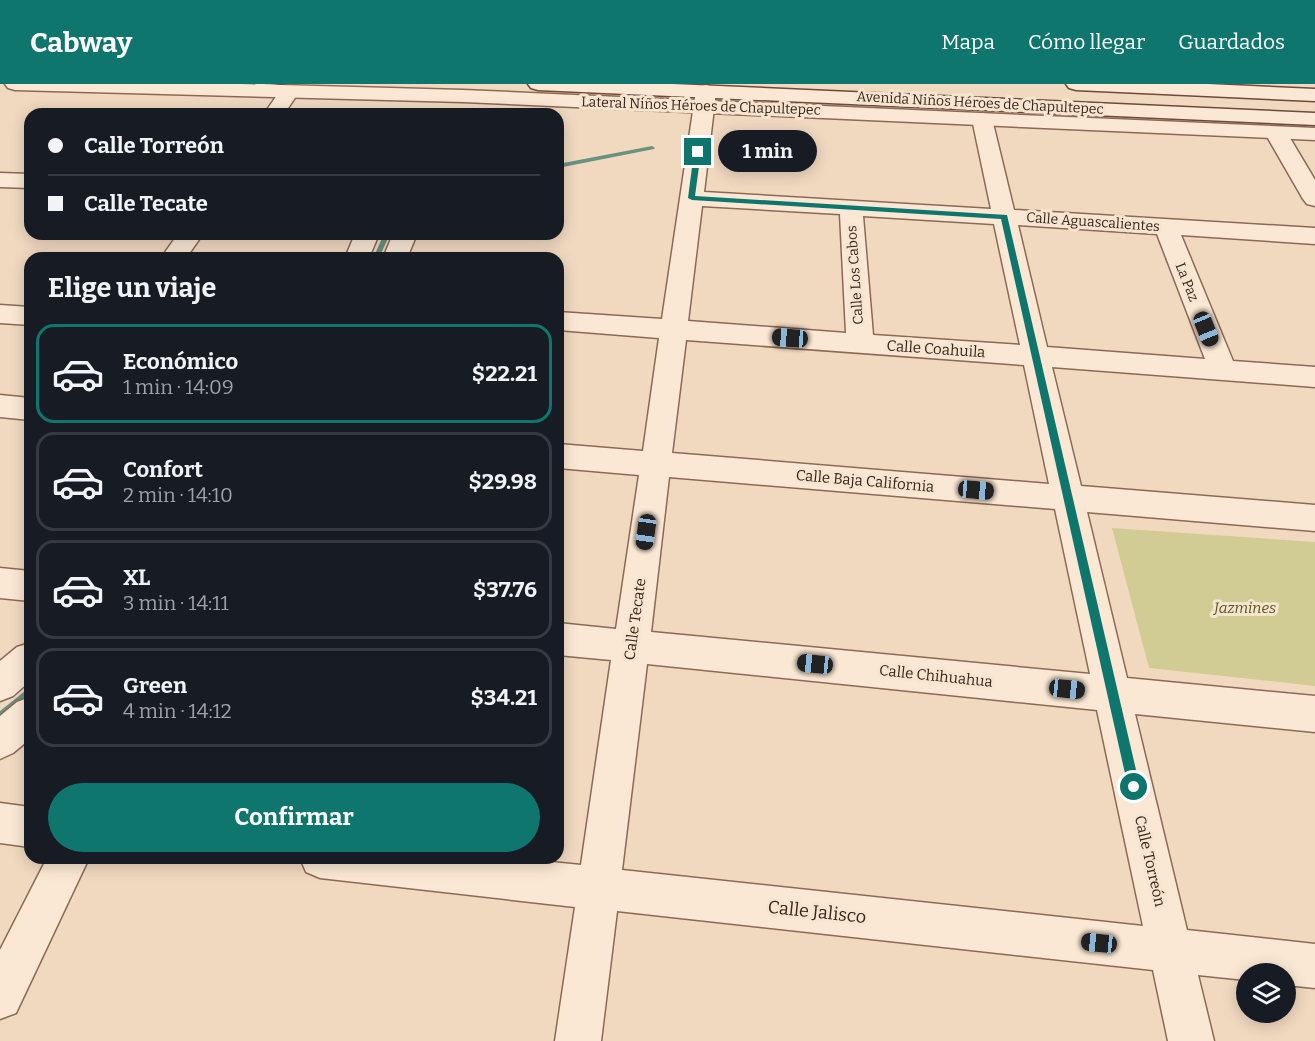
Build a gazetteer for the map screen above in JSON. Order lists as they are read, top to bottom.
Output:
{
  "streets": {
    "street": [
      "Avenida Niños Héroes de Chapultepec",
      "Lateral Niños Héroes de Chapultepec",
      "Calle Aguascalientes",
      "Calle Los Cabos",
      "La Paz",
      "Calle Coahuila",
      "Calle Baja California",
      "Calle Tecate",
      "Calle Chihuahua",
      "Calle Torreón",
      "Calle Jalisco"
    ]
  },
  "crossings": [
    ["Avenida Niños Héroes de Chapultepec", "Lateral Niños Héroes de Chapultepec"],
    ["Avenida Niños Héroes de Chapultepec", "Calle Tecate"],
    ["Lateral Niños Héroes de Chapultepec", "Calle Tecate"],
    ["Lateral Niños Héroes de Chapultepec", "Calle Torreón"],
    ["Calle Aguascalientes", "Calle Los Cabos"],
    ["Calle Aguascalientes", "La Paz"],
    ["Calle Aguascalientes", "Calle Tecate"],
    ["Calle Aguascalientes", "Calle Torreón"],
    ["Calle Los Cabos", "Calle Coahuila"],
    ["La Paz", "Calle Coahuila"],
    ["Calle Coahuila", "Calle Tecate"],
    ["Calle Coahuila", "Calle Torreón"],
    ["Calle Baja California", "Calle Tecate"],
    ["Calle Baja California", "Calle Torreón"],
    ["Calle Tecate", "Calle Chihuahua"],
    ["Calle Tecate", "Calle Jalisco"],
    ["Calle Chihuahua", "Calle Torreón"],
    ["Calle Torreón", "Calle Jalisco"]
  ],
  "parks": ["Jazmines"],
  "page": {
    "header": "Cabway",
    "nav": ["Mapa", "Cómo llegar", "Guardados"],
    "banner": ["Calle Torreón", "Calle Tecate"],
    "bubble": "1 min",
    "heading": "Elige un viaje",
    "list": [
      {
        "name": "Económico",
        "note": "1 min · 14:09",
        "value": "$22.21"
      },
      {
        "name": "Confort",
        "note": "2 min · 14:10",
        "value": "$29.98"
      },
      {
        "name": "XL",
        "note": "3 min · 14:11",
        "value": "$37.76"
      },
      {
        "name": "Green",
        "note": "4 min · 14:12",
        "value": "$34.21"
      }
    ],
    "buttons": "Confirmar"
  }
}
